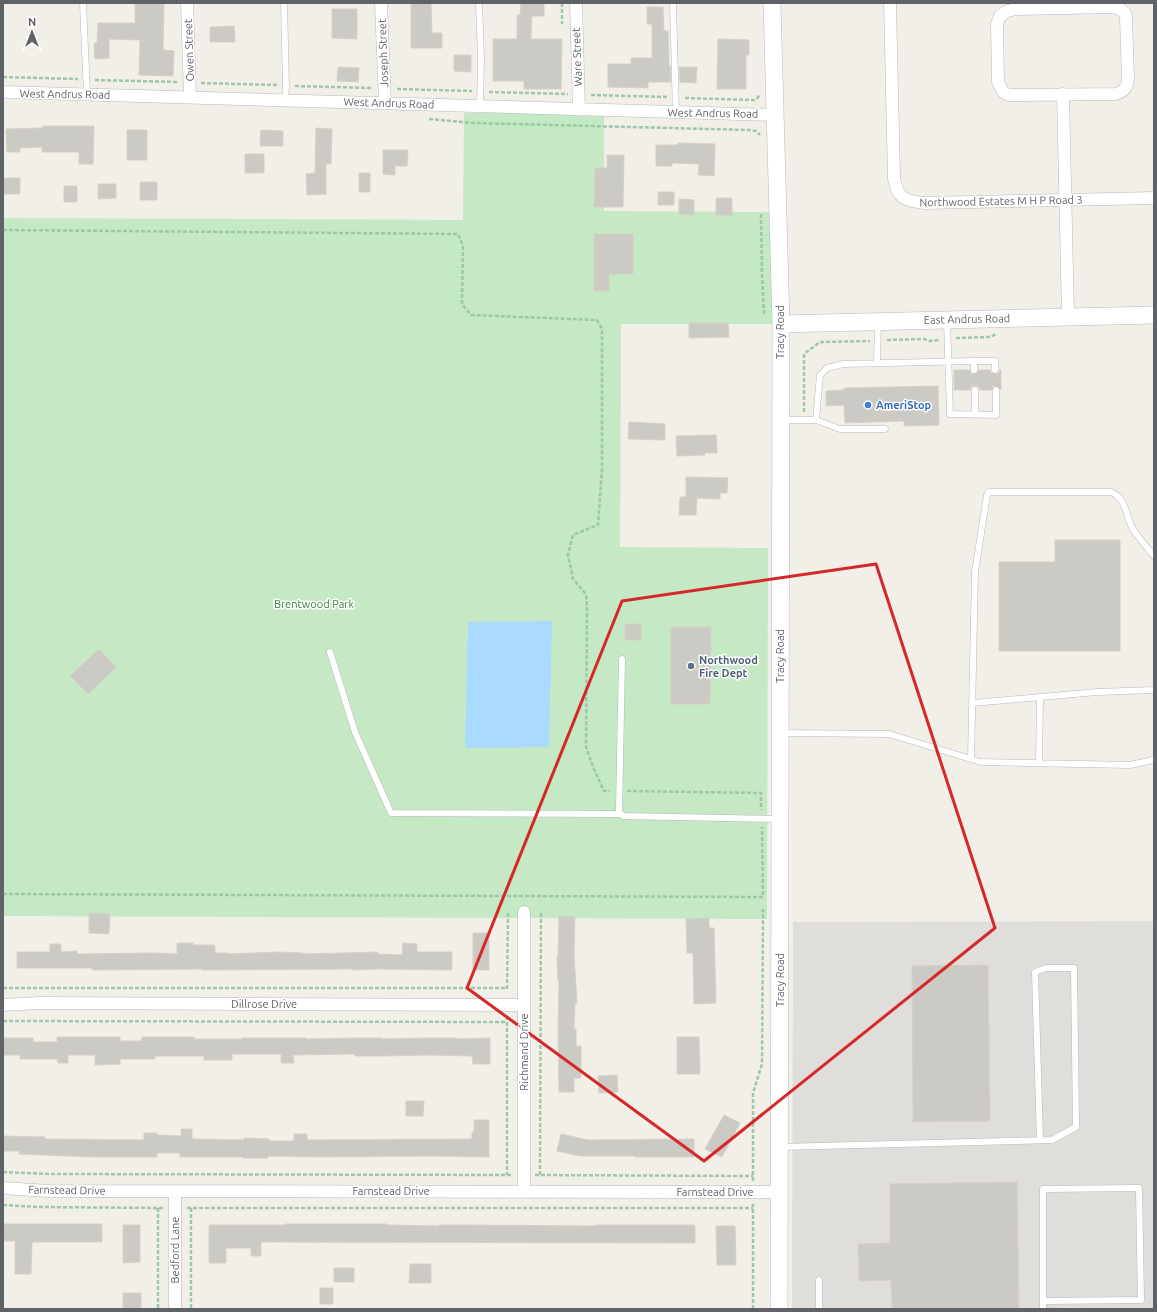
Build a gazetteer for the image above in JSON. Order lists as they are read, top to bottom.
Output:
{
  "streets": {
    "street": [
      "Owen Street",
      "Joseph Street",
      "Ware Street",
      "West Andrus Road",
      "Northwood Estates M H P Road 3",
      "East Andrus Road",
      "Tracy Road",
      "Dillrose Drive",
      "Richmand Drive",
      "Farnstead Drive",
      "Bedford Lane"
    ]
  },
  "crossings": [
    ["Owen Street", "West Andrus Road"],
    ["Joseph Street", "West Andrus Road"],
    ["Ware Street", "West Andrus Road"],
    ["West Andrus Road", "Tracy Road"],
    ["East Andrus Road", "Tracy Road"],
    ["Tracy Road", "Farnstead Drive"],
    ["Dillrose Drive", "Richmand Drive"],
    ["Richmand Drive", "Farnstead Drive"],
    ["Farnstead Drive", "Bedford Lane"]
  ],
  "parks": ["Brentwood Park"],
  "places": ["AmeriStop", "Northwood Fire Dept"],
  "north": "top"
}
